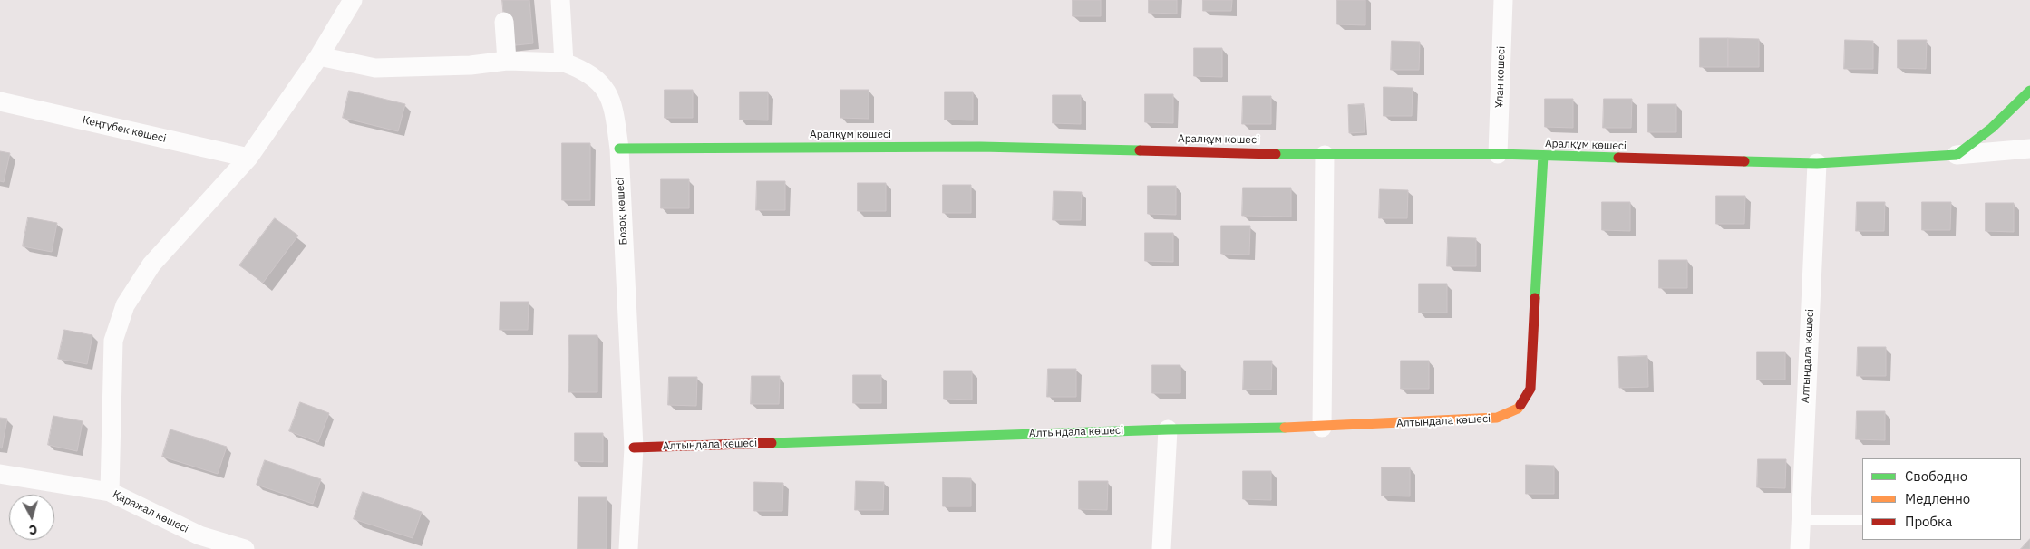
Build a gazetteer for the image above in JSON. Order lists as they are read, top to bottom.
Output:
{
  "streets": {
    "street": [
      "Ұлан көшесі",
      "Кеңтүбек көшесі",
      "Аралқұм көшесі",
      "Бозоқ көшесі",
      "Алтындала көшесі",
      "Қаражал көшесі"
    ]
  },
  "crossings": [
    ["Ұлан көшесі", "Аралқұм көшесі"],
    ["Аралқұм көшесі", "Бозоқ көшесі"],
    ["Аралқұм көшесі", "Алтындала көшесі"],
    ["Бозоқ көшесі", "Алтындала көшесі"]
  ],
  "legend": ["Свободно", "Медленно", "Пробка"],
  "north": "bottom"
}
